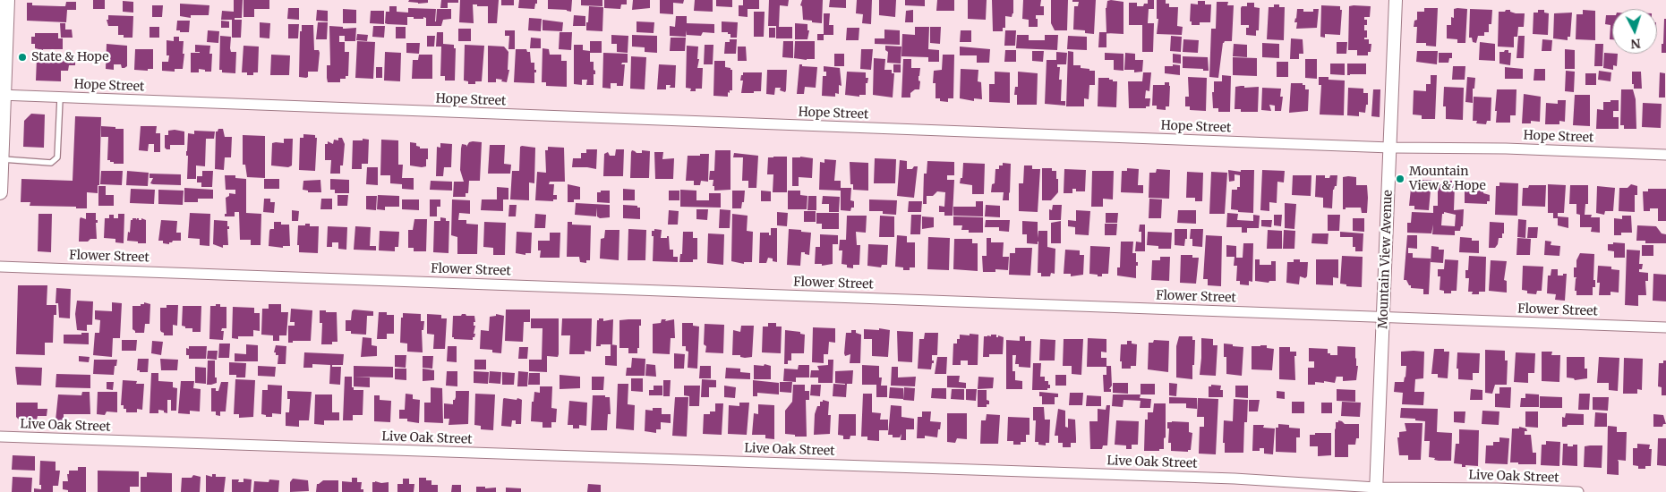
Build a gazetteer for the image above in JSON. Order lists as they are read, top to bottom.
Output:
{
  "streets": {
    "street": [
      "Hope Street",
      "Flower Street",
      "Mountain View Avenue",
      "Live Oak Street"
    ]
  },
  "crossings": [
    ["Hope Street", "Mountain View Avenue"],
    ["Flower Street", "Mountain View Avenue"],
    ["Mountain View Avenue", "Live Oak Street"]
  ],
  "places": ["State & Hope", "Mountain View & Hope"],
  "north": "bottom"
}
